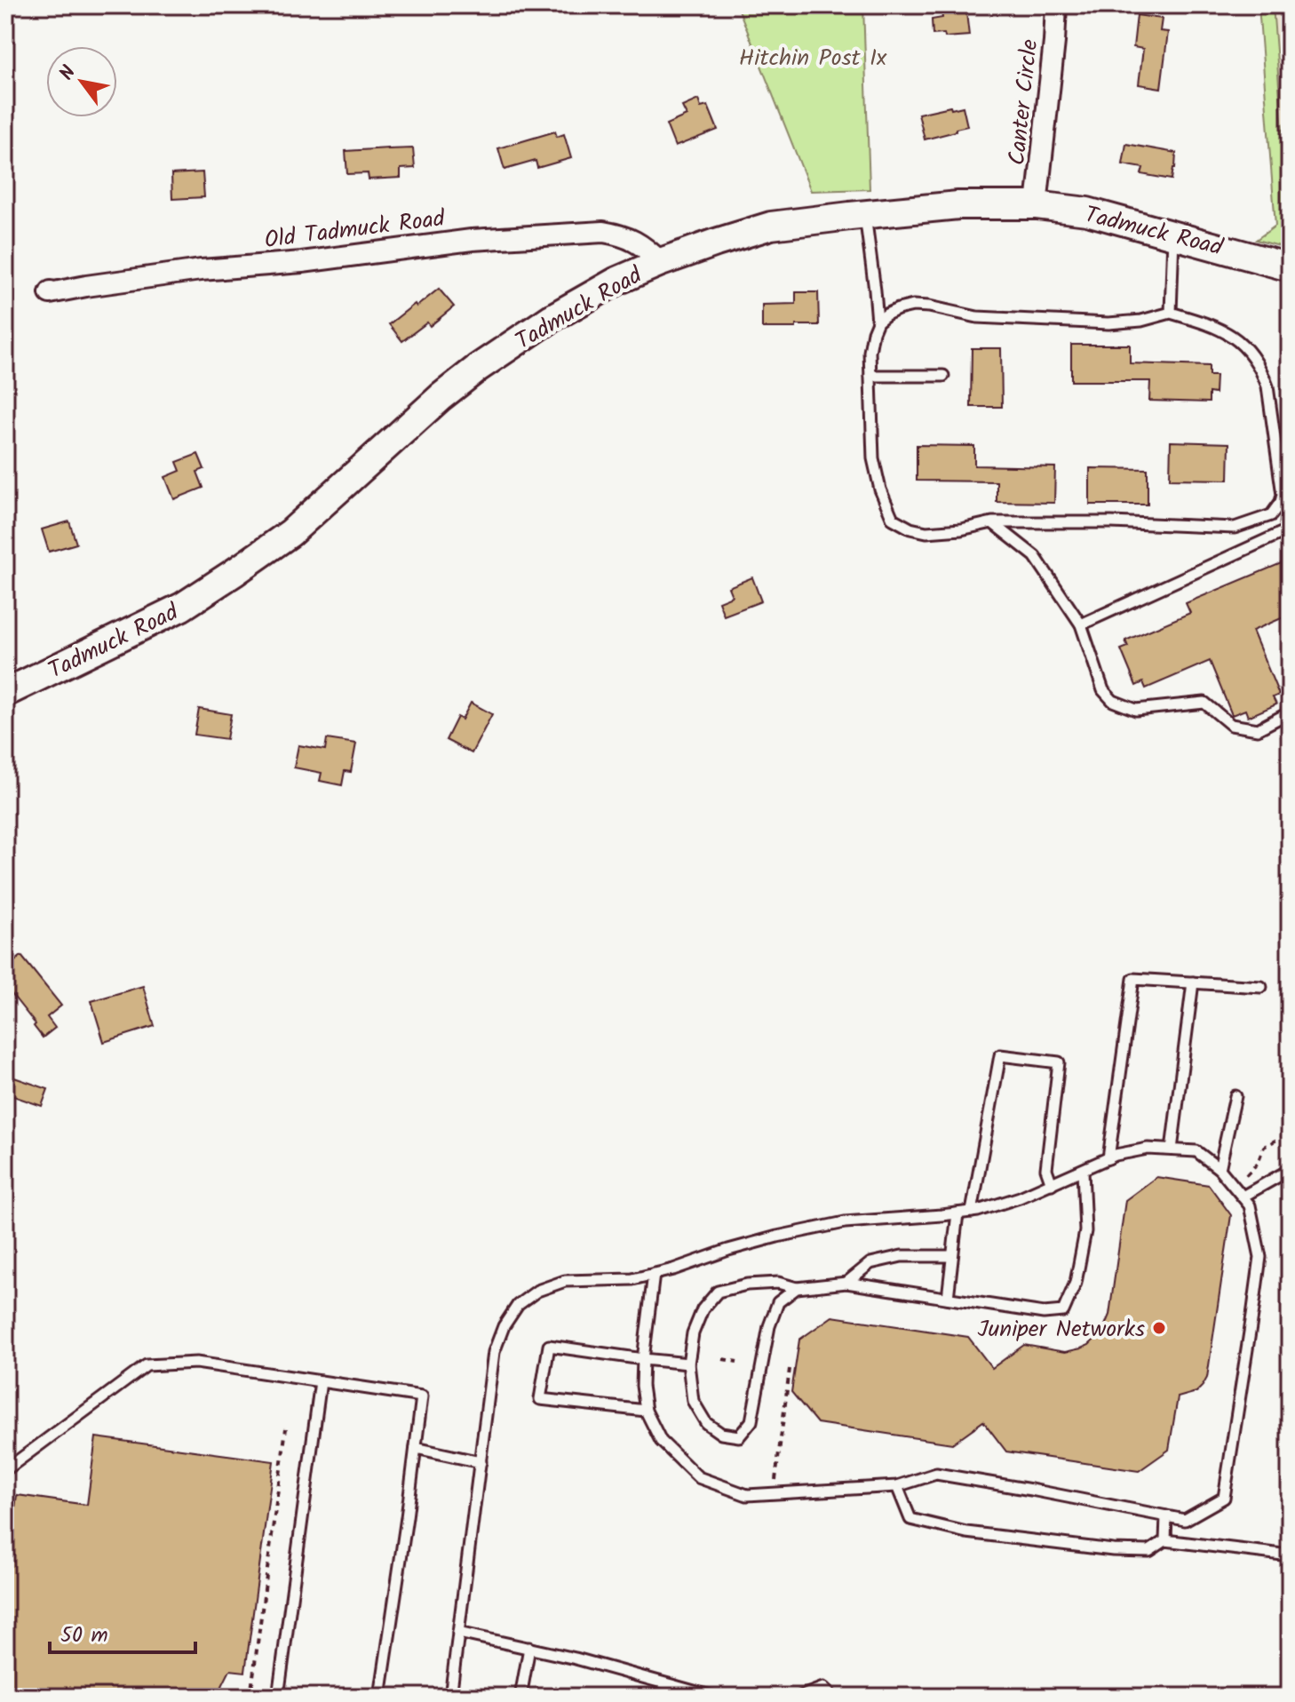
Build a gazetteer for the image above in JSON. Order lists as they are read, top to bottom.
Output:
{
  "streets": {
    "street": ["Canter Circle", "Old Tadmuck Road", "Tadmuck Road"]
  },
  "crossings": [
    ["Canter Circle", "Tadmuck Road"],
    ["Old Tadmuck Road", "Tadmuck Road"]
  ],
  "parks": ["Hitchin Post Ix"],
  "places": ["Juniper Networks"],
  "scale_bar": "50 m",
  "north": "top left"
}
